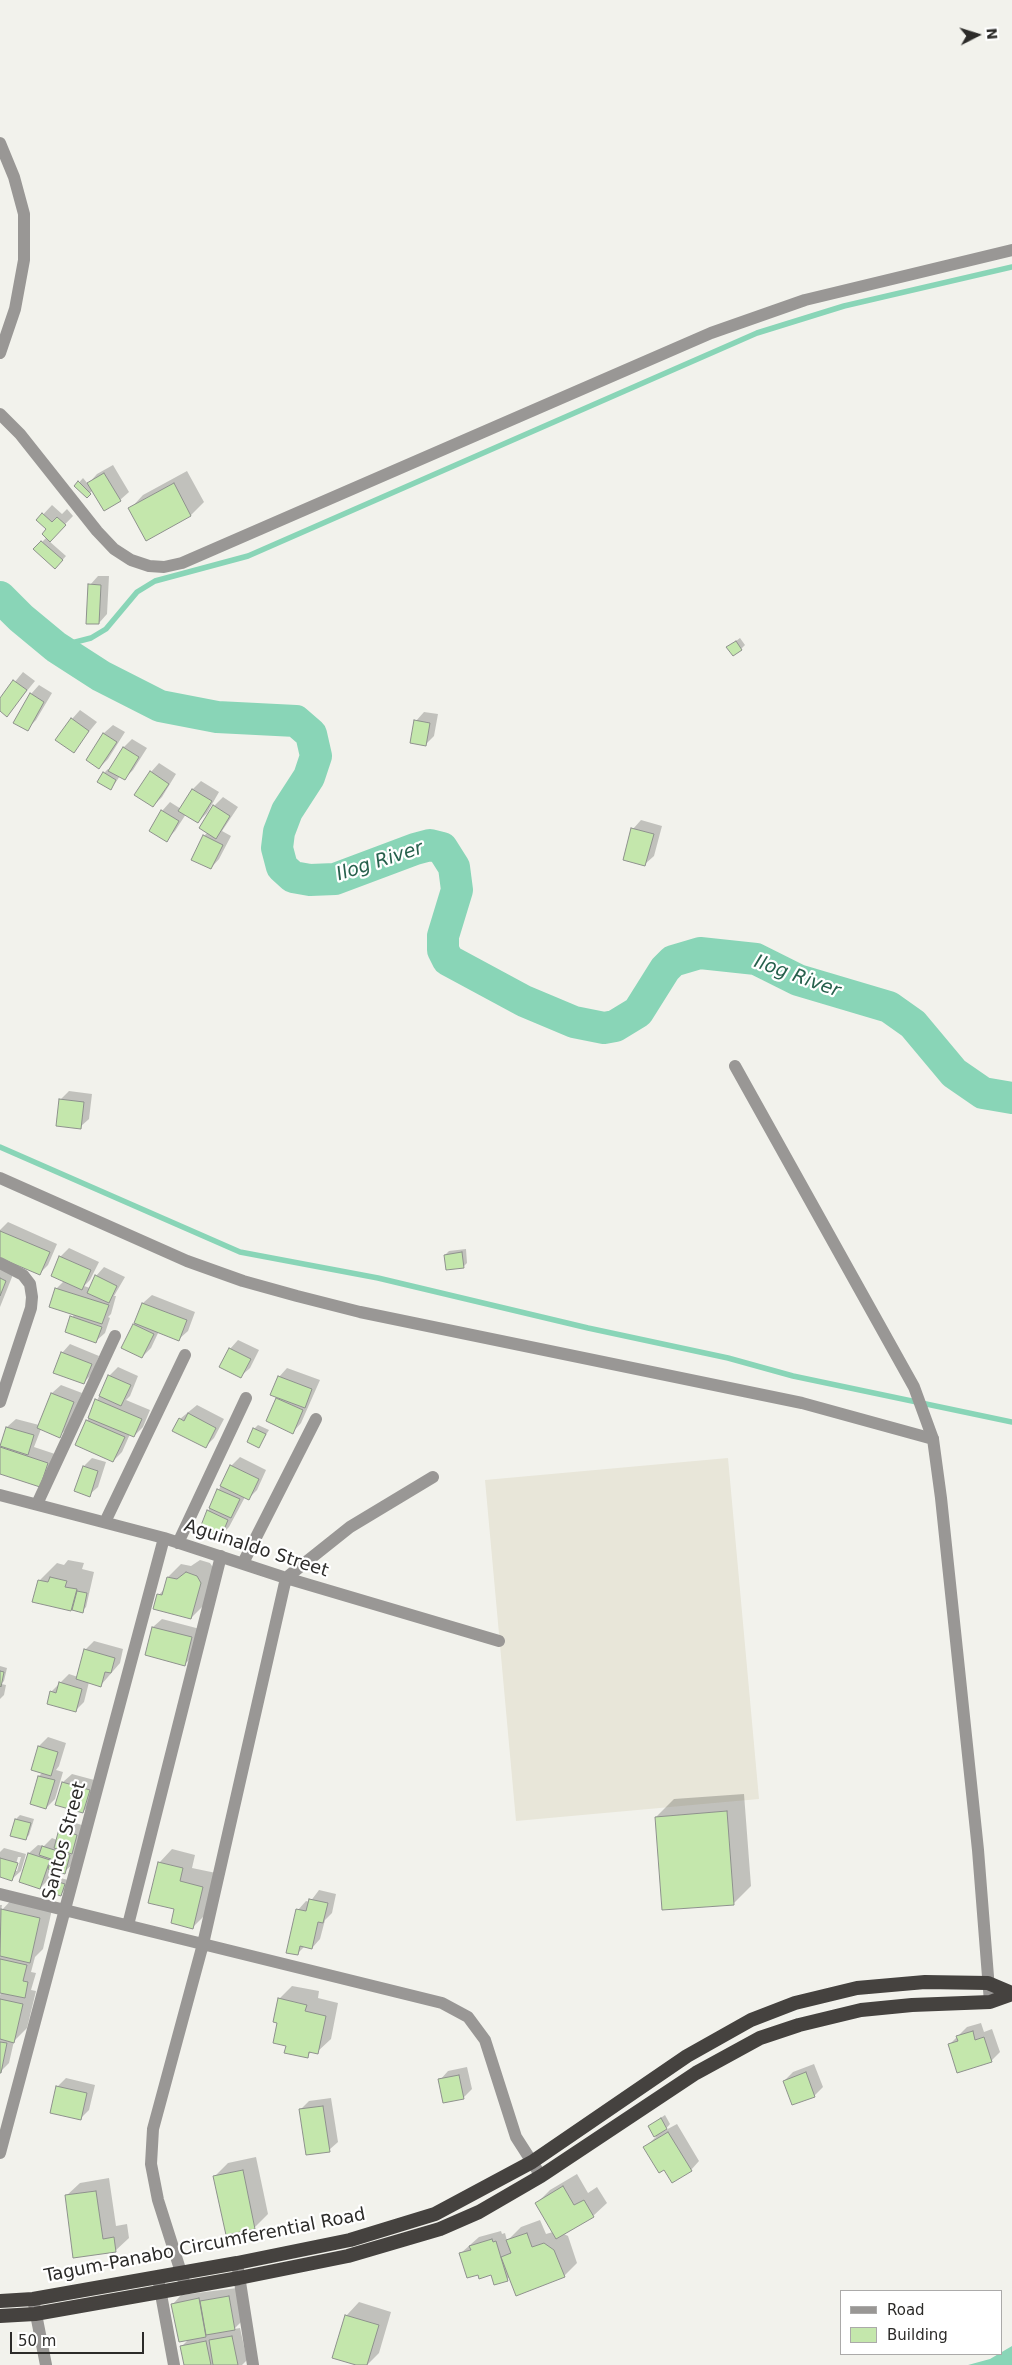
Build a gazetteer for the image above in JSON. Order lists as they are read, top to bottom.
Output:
{
  "streets": {
    "highway": ["Tagum-Panabo Circumferential Road"],
    "street": ["Aguinaldo Street", "Santos Street"]
  },
  "crossings": [
    ["Aguinaldo Street", "Santos Street"]
  ],
  "water": ["Ilog River"],
  "legend": ["Road", "Building"],
  "scale_bar": "50 m",
  "north": "right"
}
